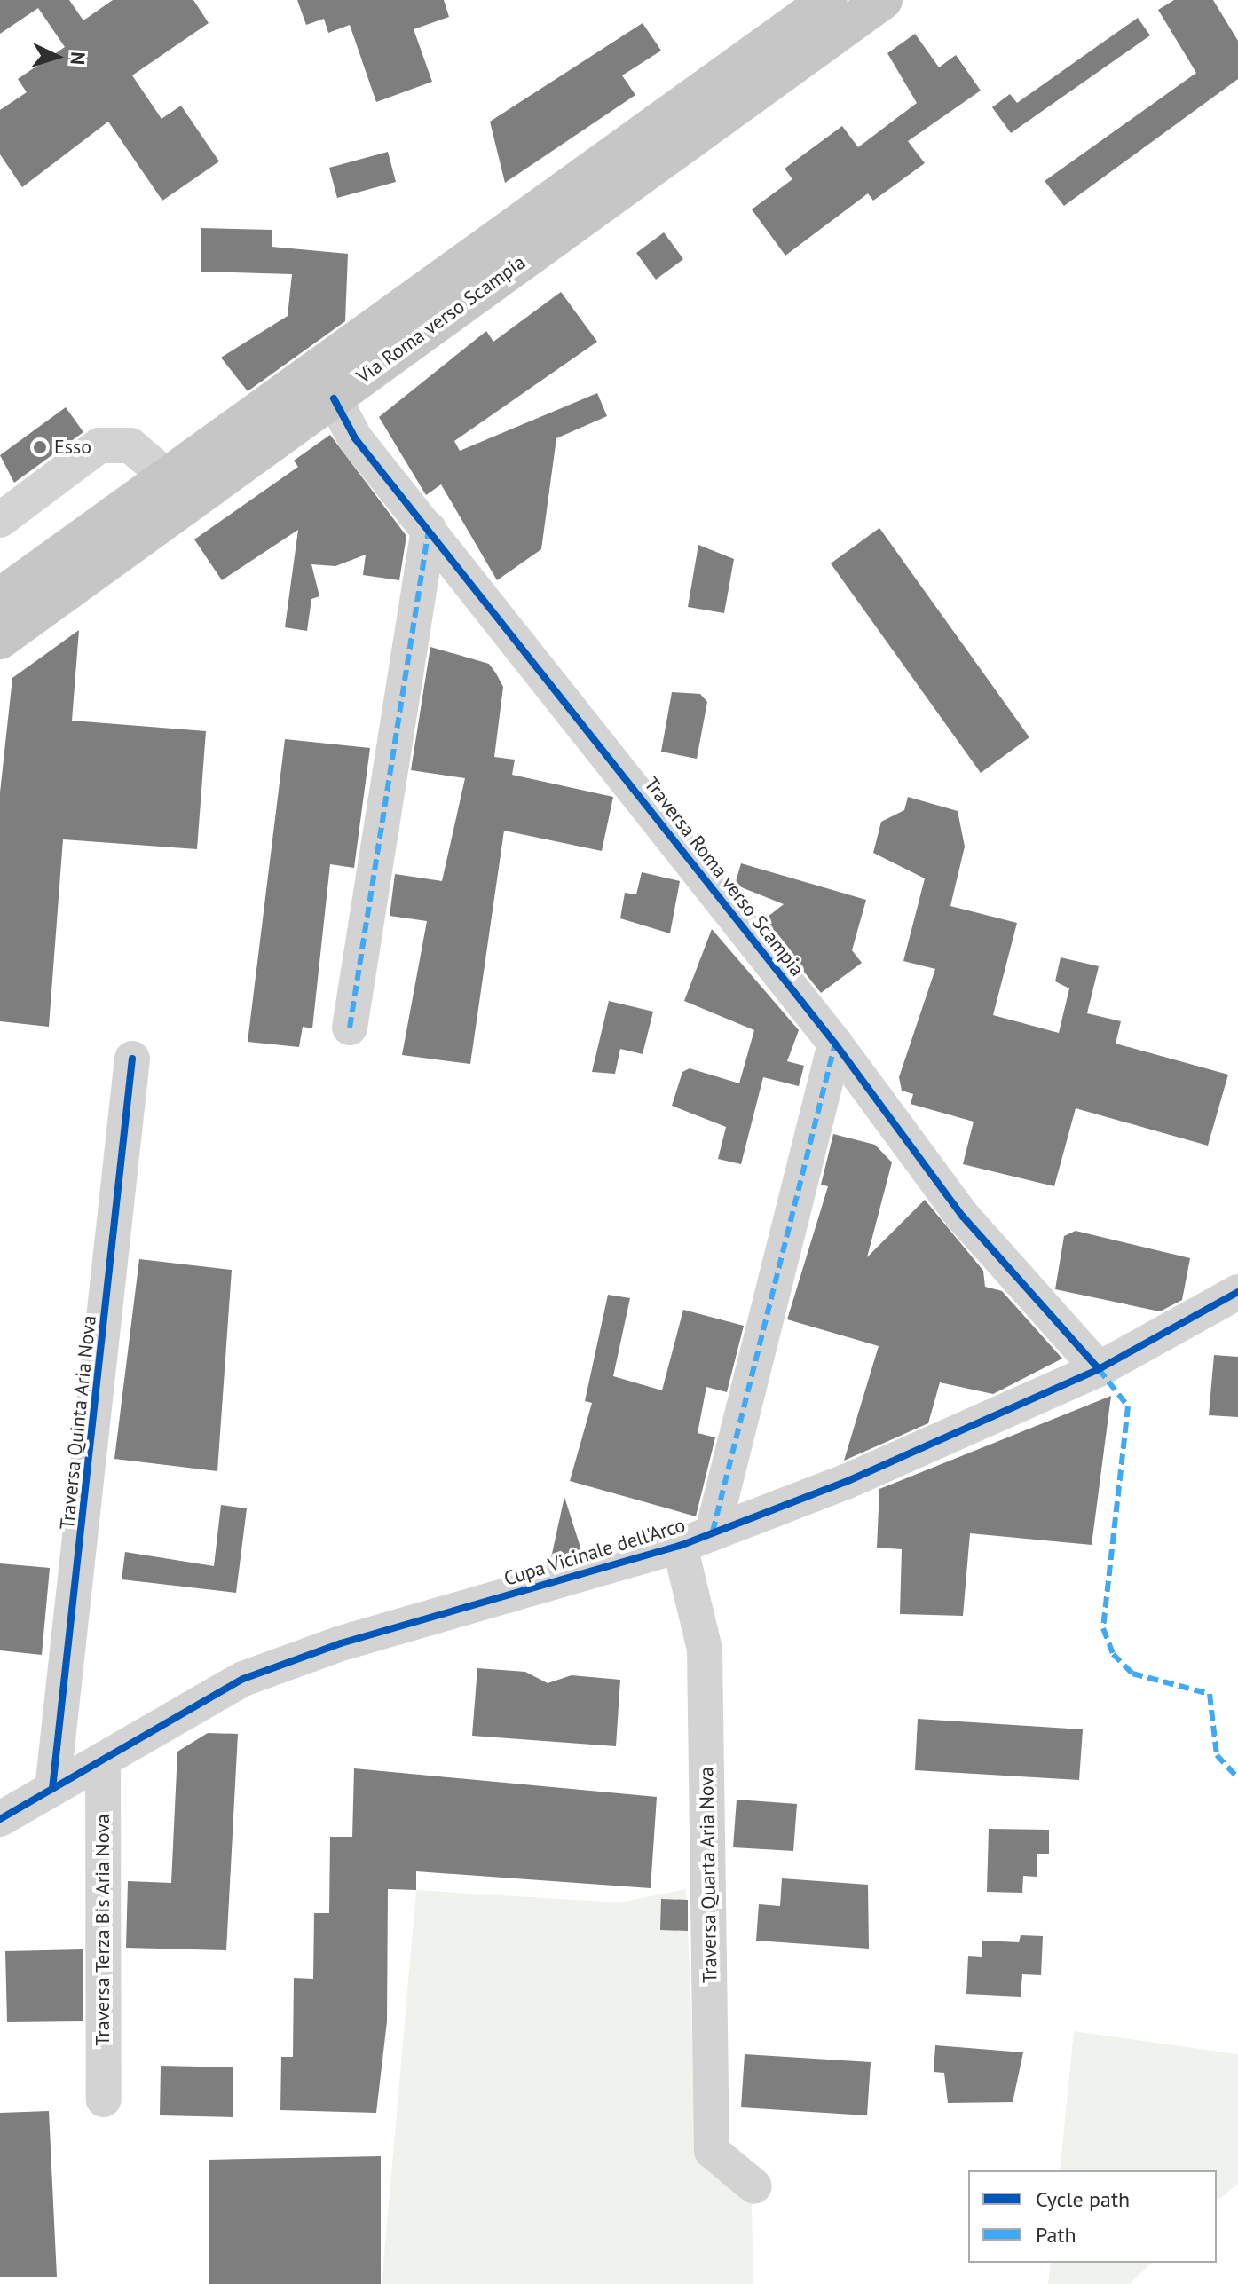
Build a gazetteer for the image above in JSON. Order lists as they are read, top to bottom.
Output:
{
  "streets": {
    "main road": ["Via Roma verso Scampia"],
    "street": [
      "Traversa Roma verso Scampia",
      "Traversa Quinta Aria Nova",
      "Cupa Vicinale dell'Arco",
      "Traversa Quarta Aria Nova",
      "Traversa Terza Bis Aria Nova"
    ]
  },
  "crossings": [
    ["Via Roma verso Scampia", "Traversa Roma verso Scampia"],
    ["Traversa Roma verso Scampia", "Cupa Vicinale dell'Arco"],
    ["Traversa Quinta Aria Nova", "Cupa Vicinale dell'Arco"],
    ["Cupa Vicinale dell'Arco", "Traversa Quarta Aria Nova"],
    ["Cupa Vicinale dell'Arco", "Traversa Terza Bis Aria Nova"]
  ],
  "places": ["Esso"],
  "legend": ["Cycle path", "Path"],
  "north": "right"
}
